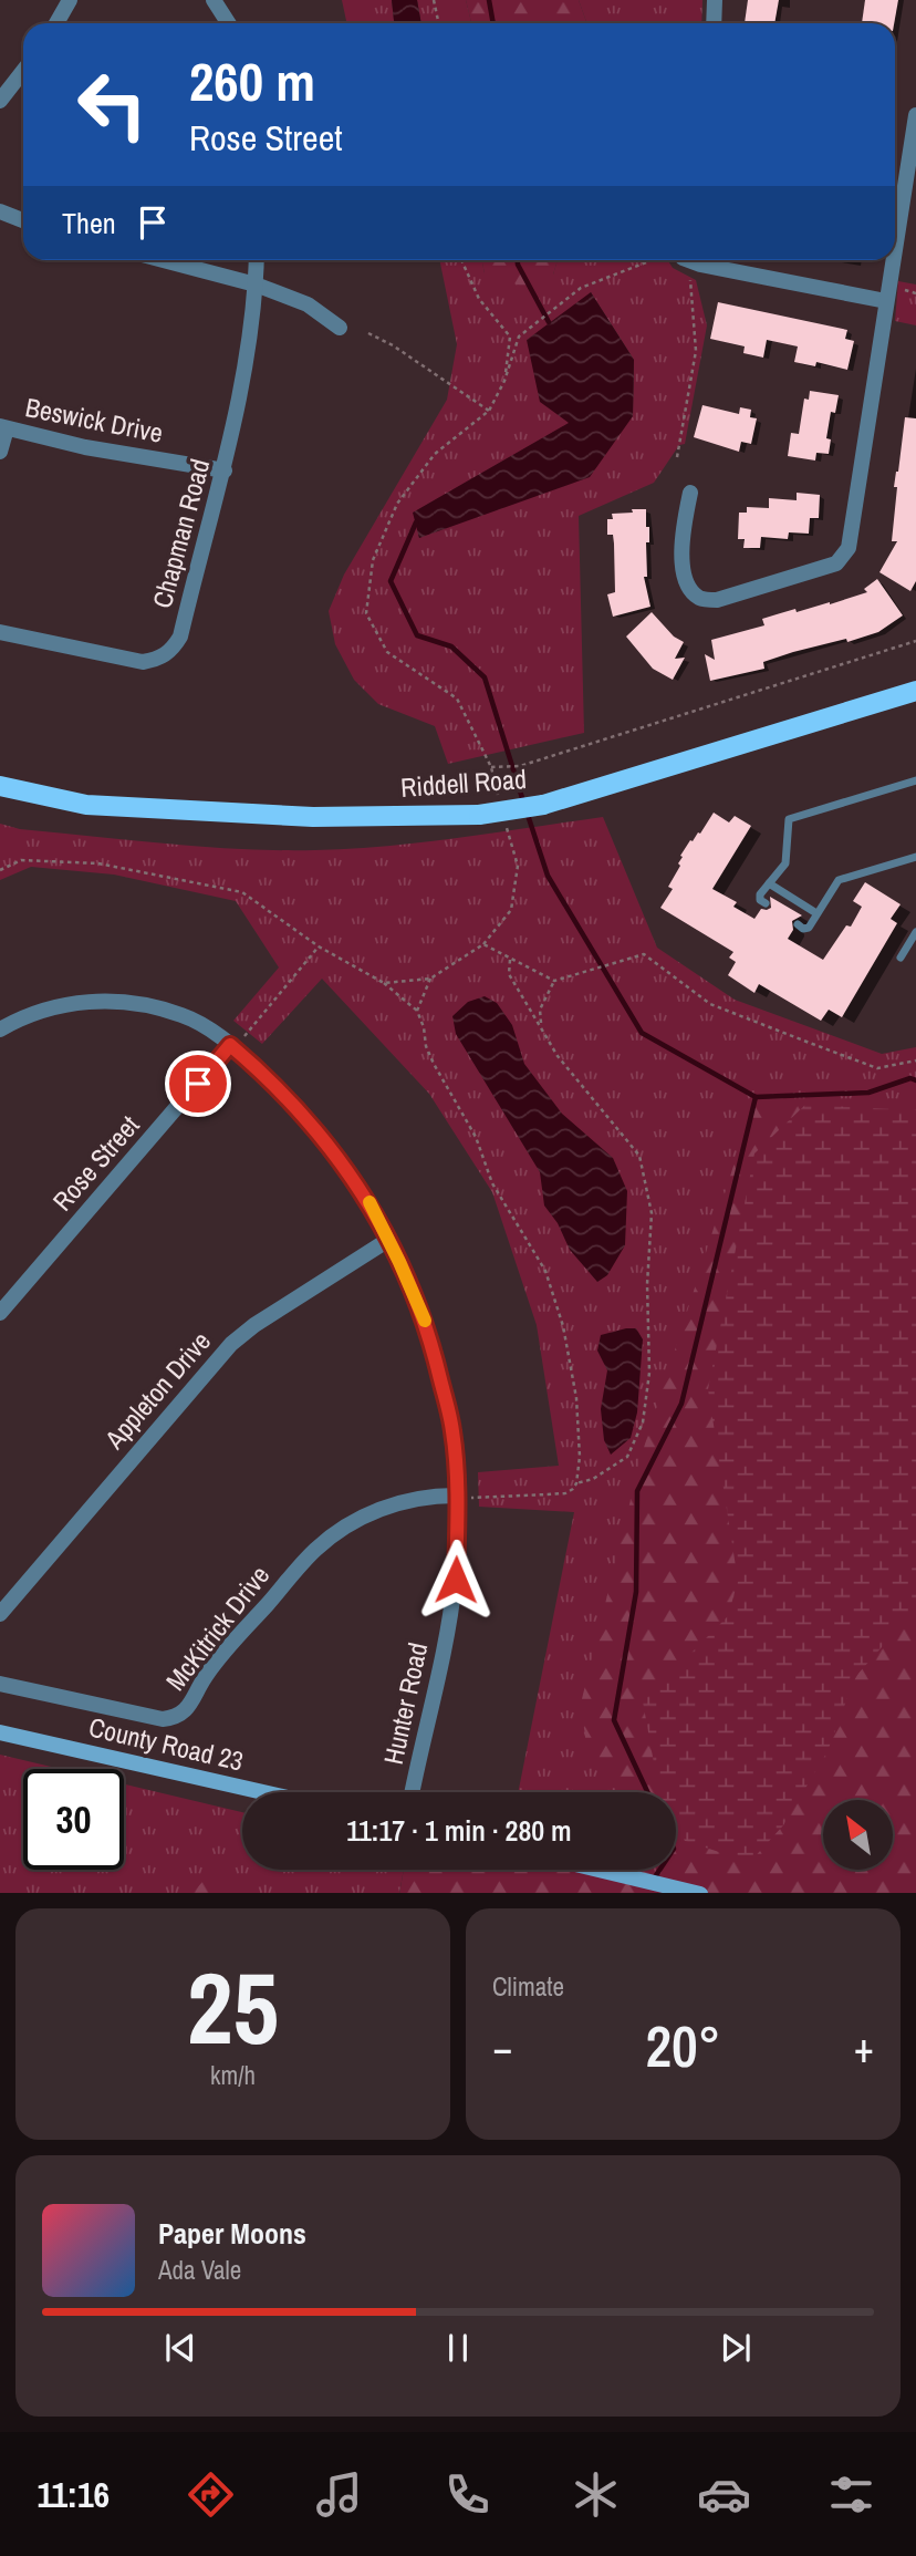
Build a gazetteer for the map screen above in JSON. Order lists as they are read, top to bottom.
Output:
{
  "streets": {
    "main road": ["Riddell Road", "County Road 23"],
    "street": [
      "Beswick Drive",
      "Chapman Road",
      "Rose Street",
      "Appleton Drive",
      "McKitrick Drive",
      "Hunter Road"
    ]
  },
  "crossings": [
    ["Beswick Drive", "Chapman Road"],
    ["Rose Street", "Hunter Road"],
    ["Appleton Drive", "Hunter Road"],
    ["McKitrick Drive", "Hunter Road"]
  ],
  "north": "top left",
  "page": {
    "turn": ["260 m", "Rose Street"],
    "then": "Then",
    "limit": "30",
    "trip": "11:17 · 1 min · 280 m",
    "tile": [
      ["25", "km/h"],
      "Climate"
    ],
    "heat": ["−", "20°", "+"],
    "song": ["Paper Moons", "Ada Vale"],
    "tabs": "11:16"
  }
}
